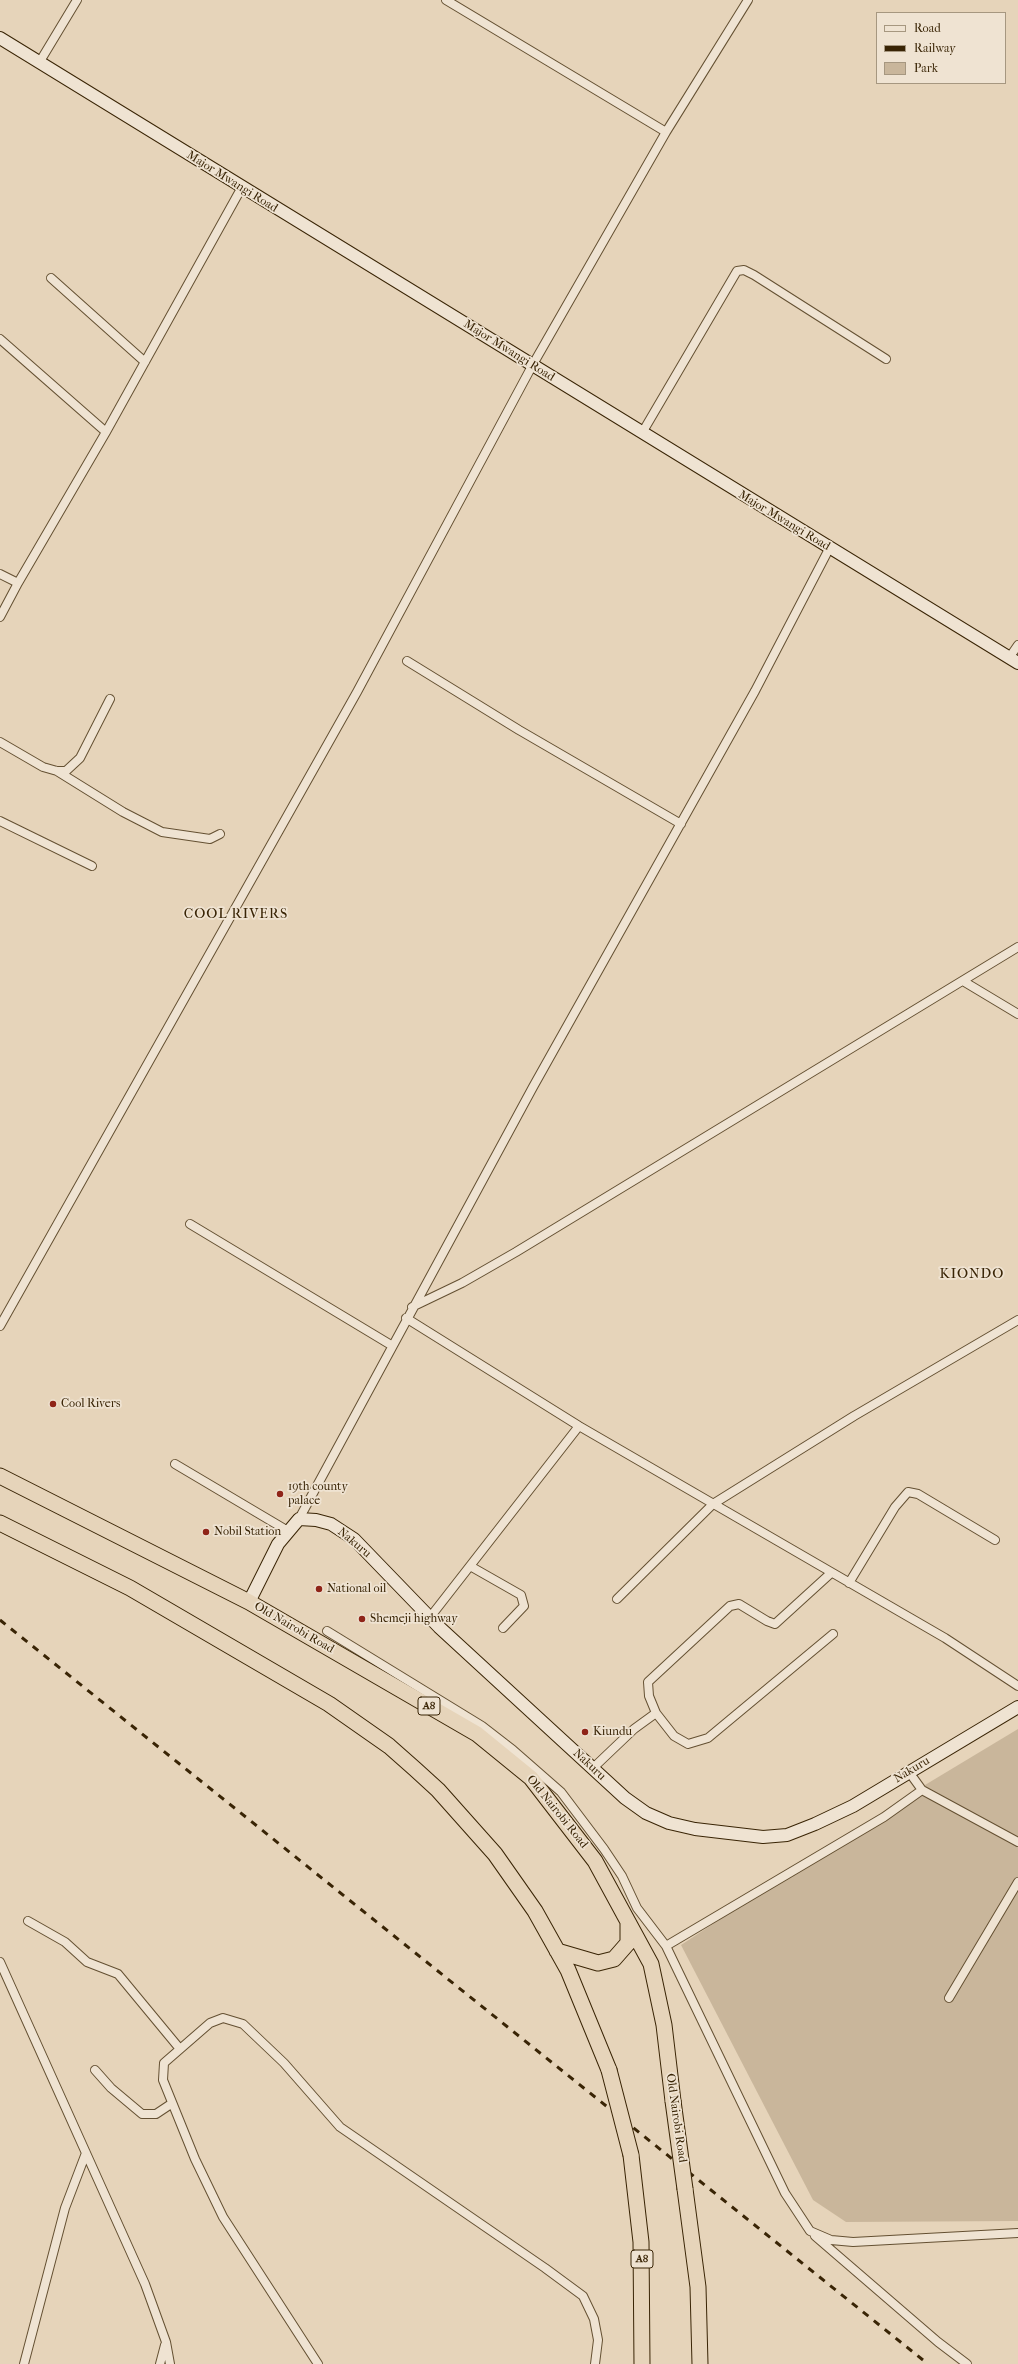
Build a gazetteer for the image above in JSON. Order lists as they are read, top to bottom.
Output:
{
  "streets": {
    "highway": ["Old Nairobi Road", "A8"],
    "street": ["Major Mwangi Road", "Nakuru"]
  },
  "districts": ["COOL RIVERS", "KIONDO"],
  "places": [
    "Cool Rivers",
    "19th county palace",
    "Nobil Station",
    "National oil",
    "Shemeji highway",
    "Kiundu"
  ],
  "legend": ["Road", "Railway", "Park"]
}
